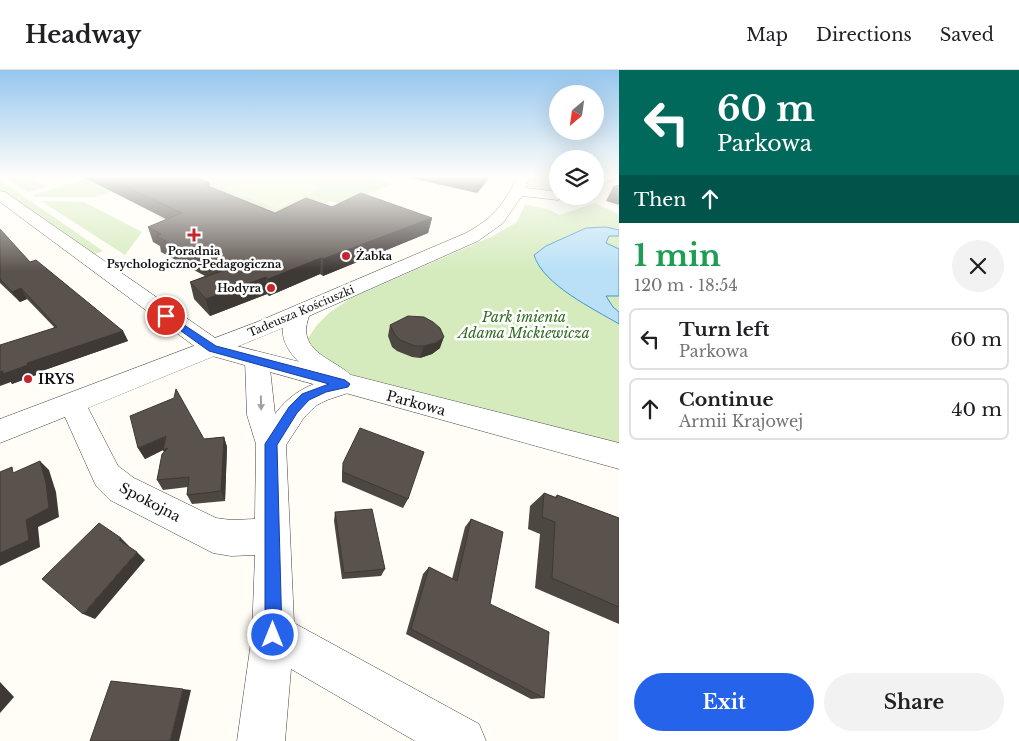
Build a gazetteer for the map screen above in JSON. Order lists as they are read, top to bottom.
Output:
{
  "streets": {
    "street": ["Tadeusza Kościuszki", "Parkowa", "Spokojna"]
  },
  "crossings": [
    ["Tadeusza Kościuszki", "Parkowa"],
    ["Tadeusza Kościuszki", "Spokojna"]
  ],
  "parks": ["Park imienia Adama Mickiewicza"],
  "places": {
    "health": ["Poradnia Psychologiczno-Pedagogiczna"],
    "other": ["Żabka", "Hodyra", "IRYS"]
  },
  "north": "bottom left",
  "page": {
    "header": "Headway",
    "nav": ["Map", "Directions", "Saved"],
    "turn": ["60 m", "Parkowa"],
    "then": "Then",
    "heading": ["1 min", "120 m · 18:54"],
    "list": [
      {
        "name": "Turn left",
        "note": "Parkowa",
        "value": "60 m"
      },
      {
        "name": "Continue",
        "note": "Armii Krajowej",
        "value": "40 m"
      }
    ],
    "buttons": ["Exit", "Share"]
  }
}
